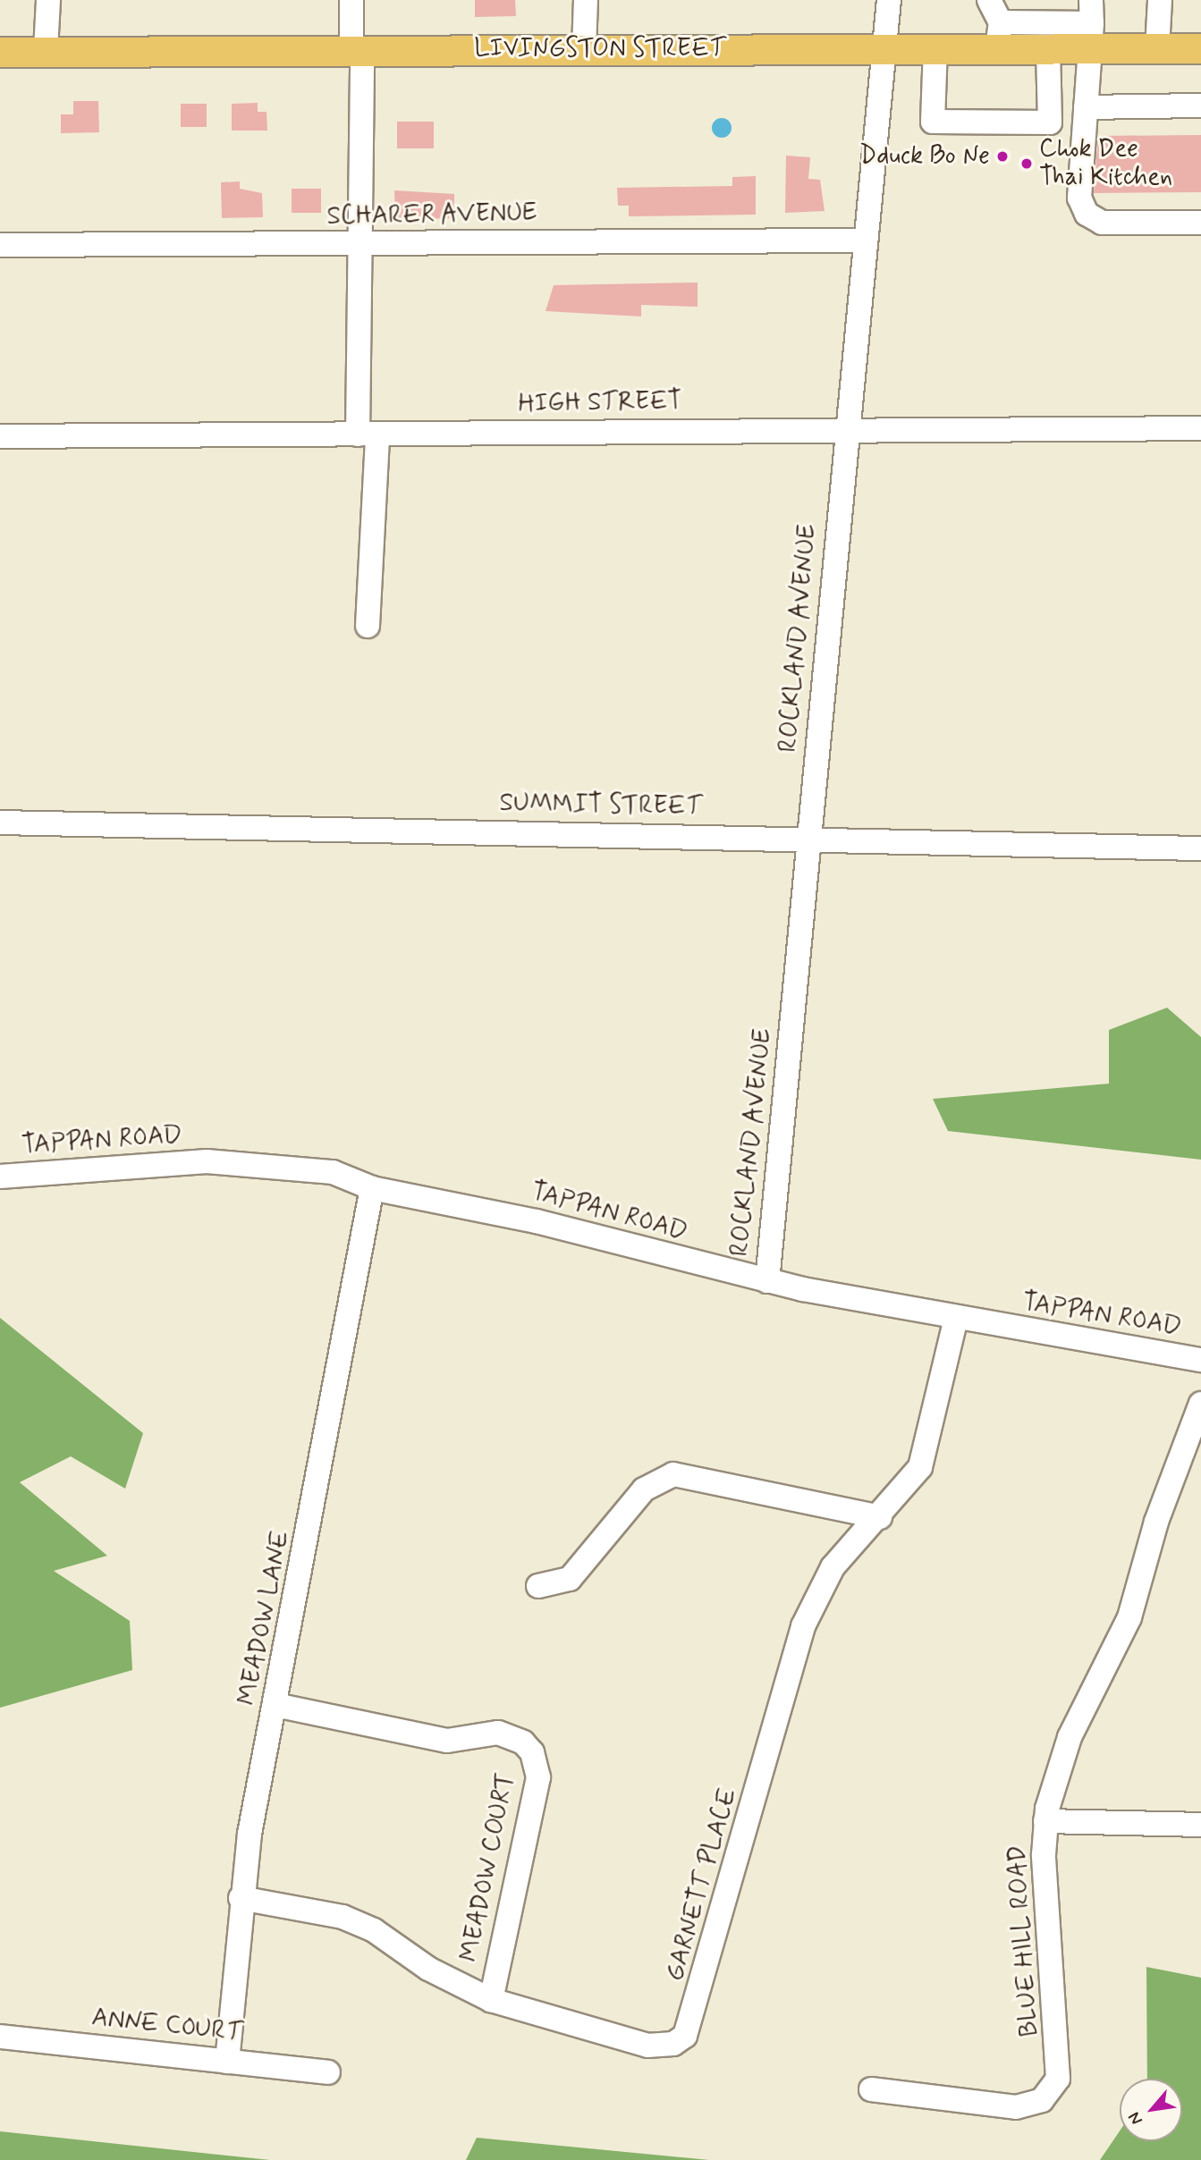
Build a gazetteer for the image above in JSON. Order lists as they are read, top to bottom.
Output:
{
  "streets": {
    "main road": ["LIVINGSTON STREET"],
    "street": [
      "SCHARER AVENUE",
      "HIGH STREET",
      "ROCKLAND AVENUE",
      "SUMMIT STREET",
      "TAPPAN ROAD",
      "MEADOW LANE",
      "MEADOW COURT",
      "GARNETT PLACE",
      "BLUE HILL ROAD",
      "ANNE COURT"
    ]
  },
  "crossings": [
    ["LIVINGSTON STREET", "ROCKLAND AVENUE"],
    ["SCHARER AVENUE", "ROCKLAND AVENUE"],
    ["HIGH STREET", "ROCKLAND AVENUE"],
    ["ROCKLAND AVENUE", "SUMMIT STREET"],
    ["ROCKLAND AVENUE", "TAPPAN ROAD"],
    ["TAPPAN ROAD", "MEADOW LANE"],
    ["TAPPAN ROAD", "GARNETT PLACE"],
    ["MEADOW LANE", "MEADOW COURT"],
    ["MEADOW LANE", "GARNETT PLACE"],
    ["MEADOW LANE", "ANNE COURT"],
    ["MEADOW COURT", "GARNETT PLACE"]
  ],
  "places": ["Dduck Bo Ne", "Chok Dee Thai Kitchen"],
  "north": "bottom left"
}
